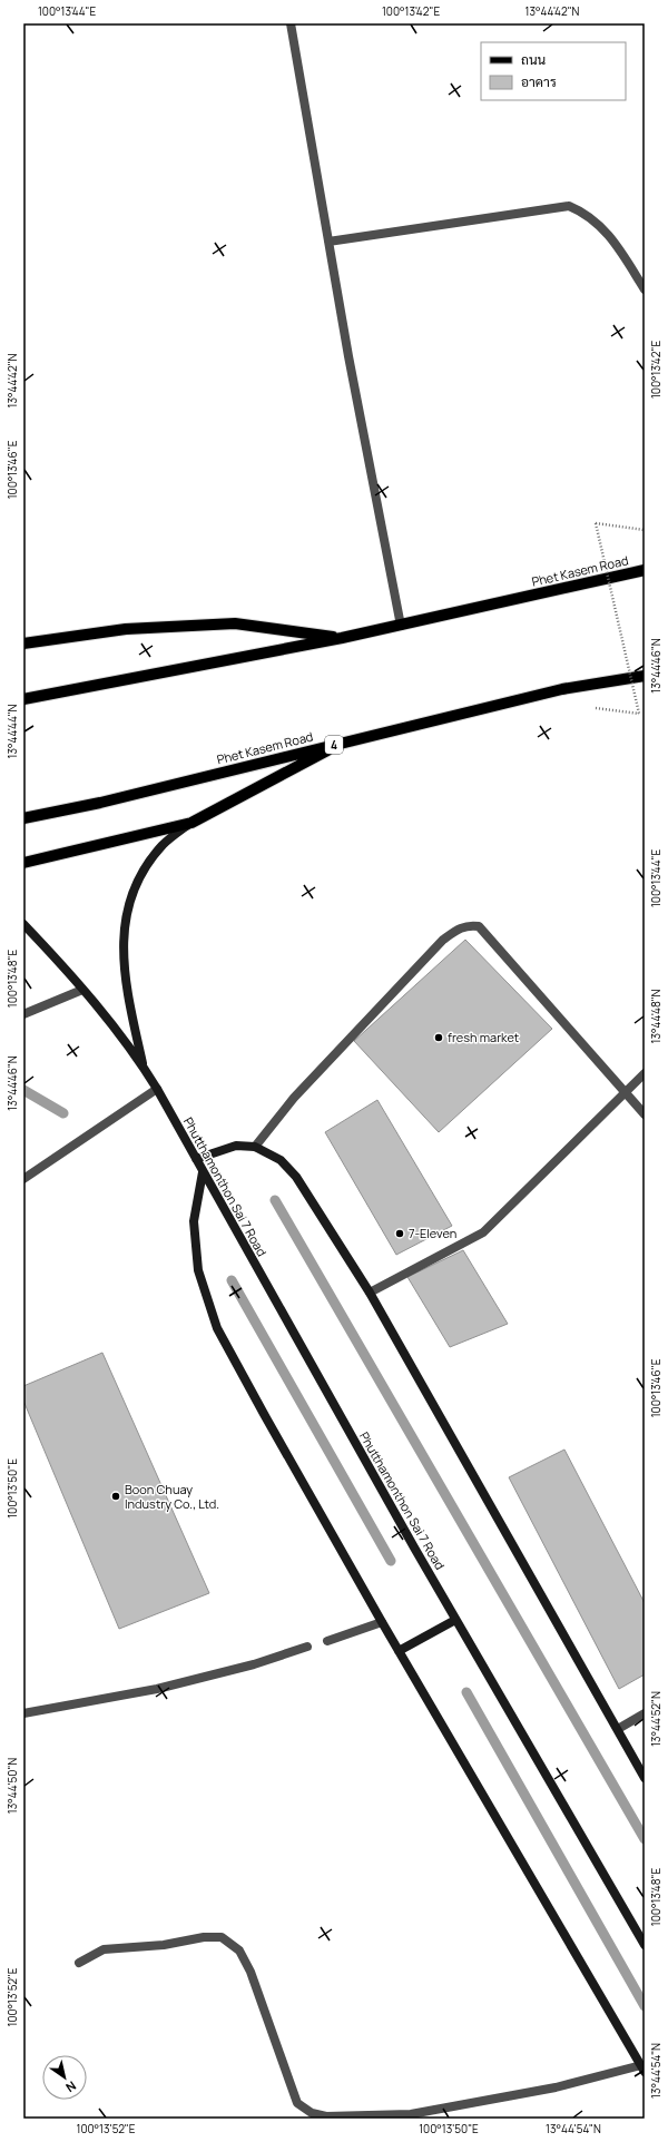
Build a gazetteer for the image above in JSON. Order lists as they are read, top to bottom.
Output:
{
  "streets": {
    "main road": ["Phet Kasem Road", "4", "Phutthamonthon Sai 7 Road"]
  },
  "places": ["fresh market", "7-Eleven", "Boon Chuay Industry Co., Ltd."],
  "legend": ["ถนน", "อาคาร"],
  "north": "bottom right",
  "coordinates": [
    "100°13'44\"E",
    "100°13'42\"E",
    "13°44'42\"N",
    "100°13'46\"E",
    "13°44'46\"N",
    "13°44'44\"N",
    "100°13'48\"E",
    "13°44'48\"N",
    "100°13'50\"E",
    "13°44'52\"N",
    "13°44'50\"N",
    "100°13'52\"E",
    "13°44'54\"N"
  ]
}
